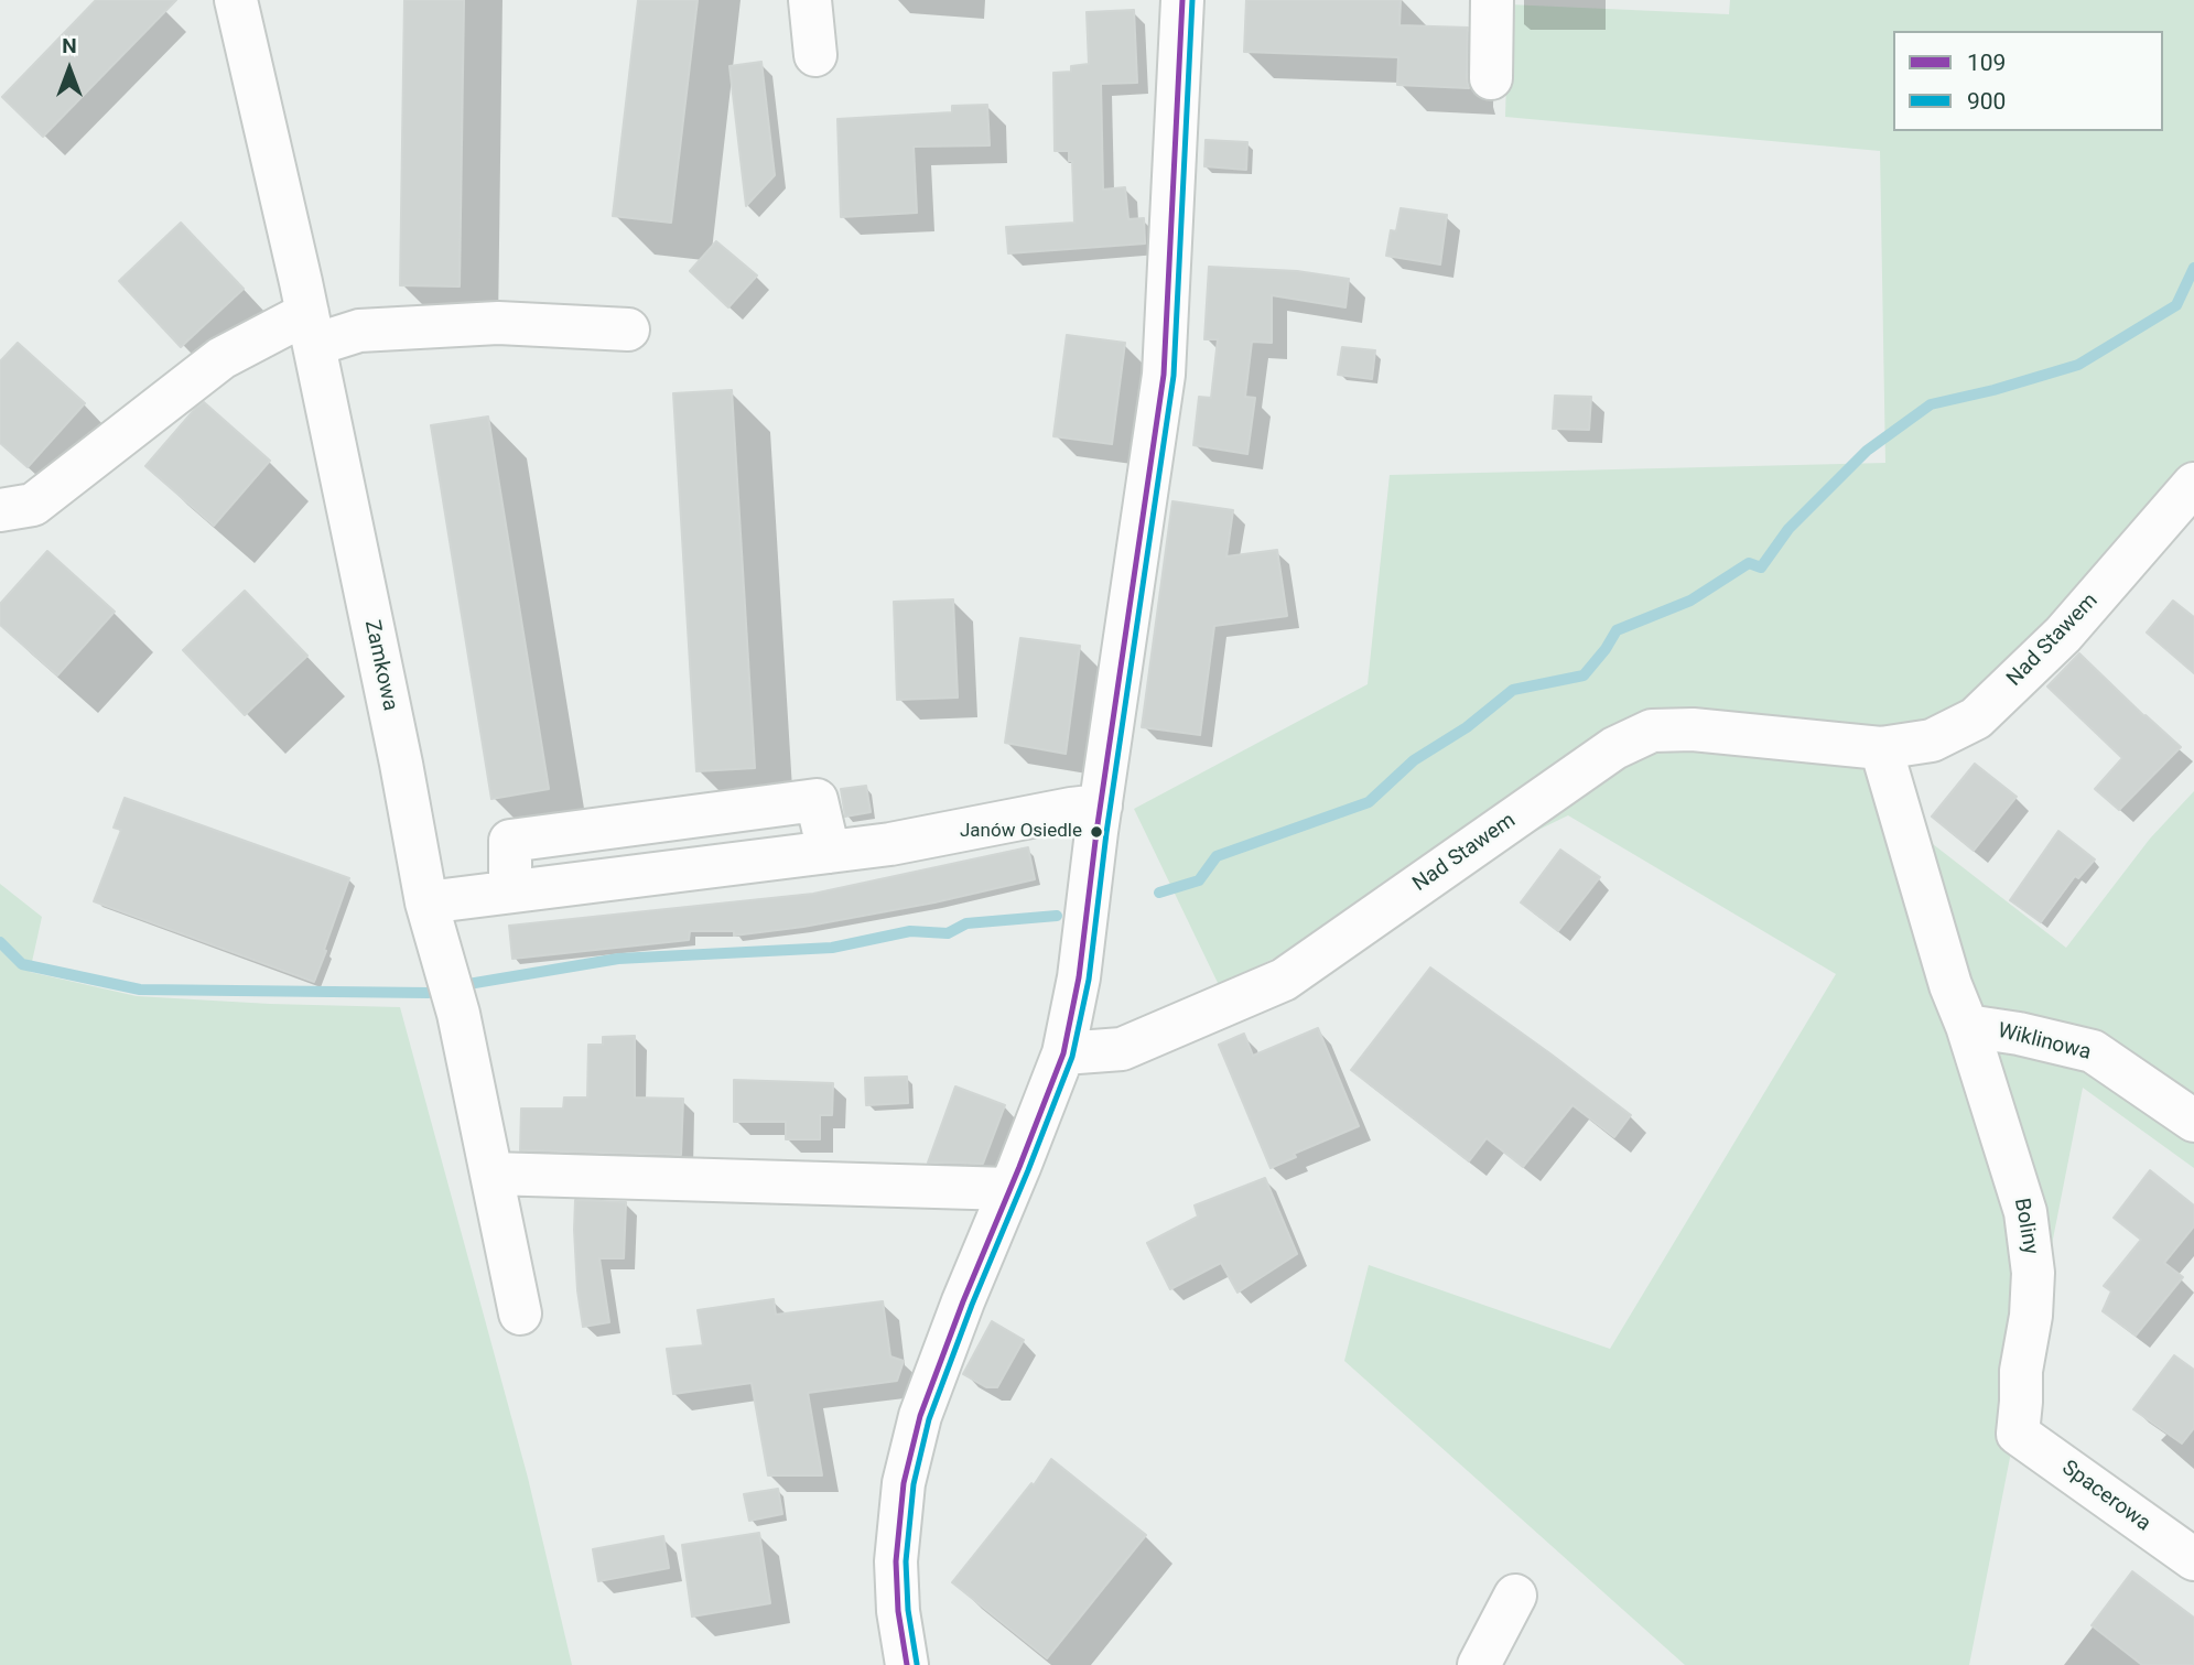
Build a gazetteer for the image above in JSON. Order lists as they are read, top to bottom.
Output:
{
  "streets": {
    "street": [
      "Nad Stawem",
      "Zamkowa",
      "Wiklinowa",
      "Boliny",
      "Spacerowa"
    ]
  },
  "crossings": [
    ["Wiklinowa", "Boliny"],
    ["Boliny", "Spacerowa"]
  ],
  "places": ["Janów Osiedle"],
  "lines": ["transit line 109", "transit line 900"],
  "legend": ["109", "900"],
  "north": "top"
}
